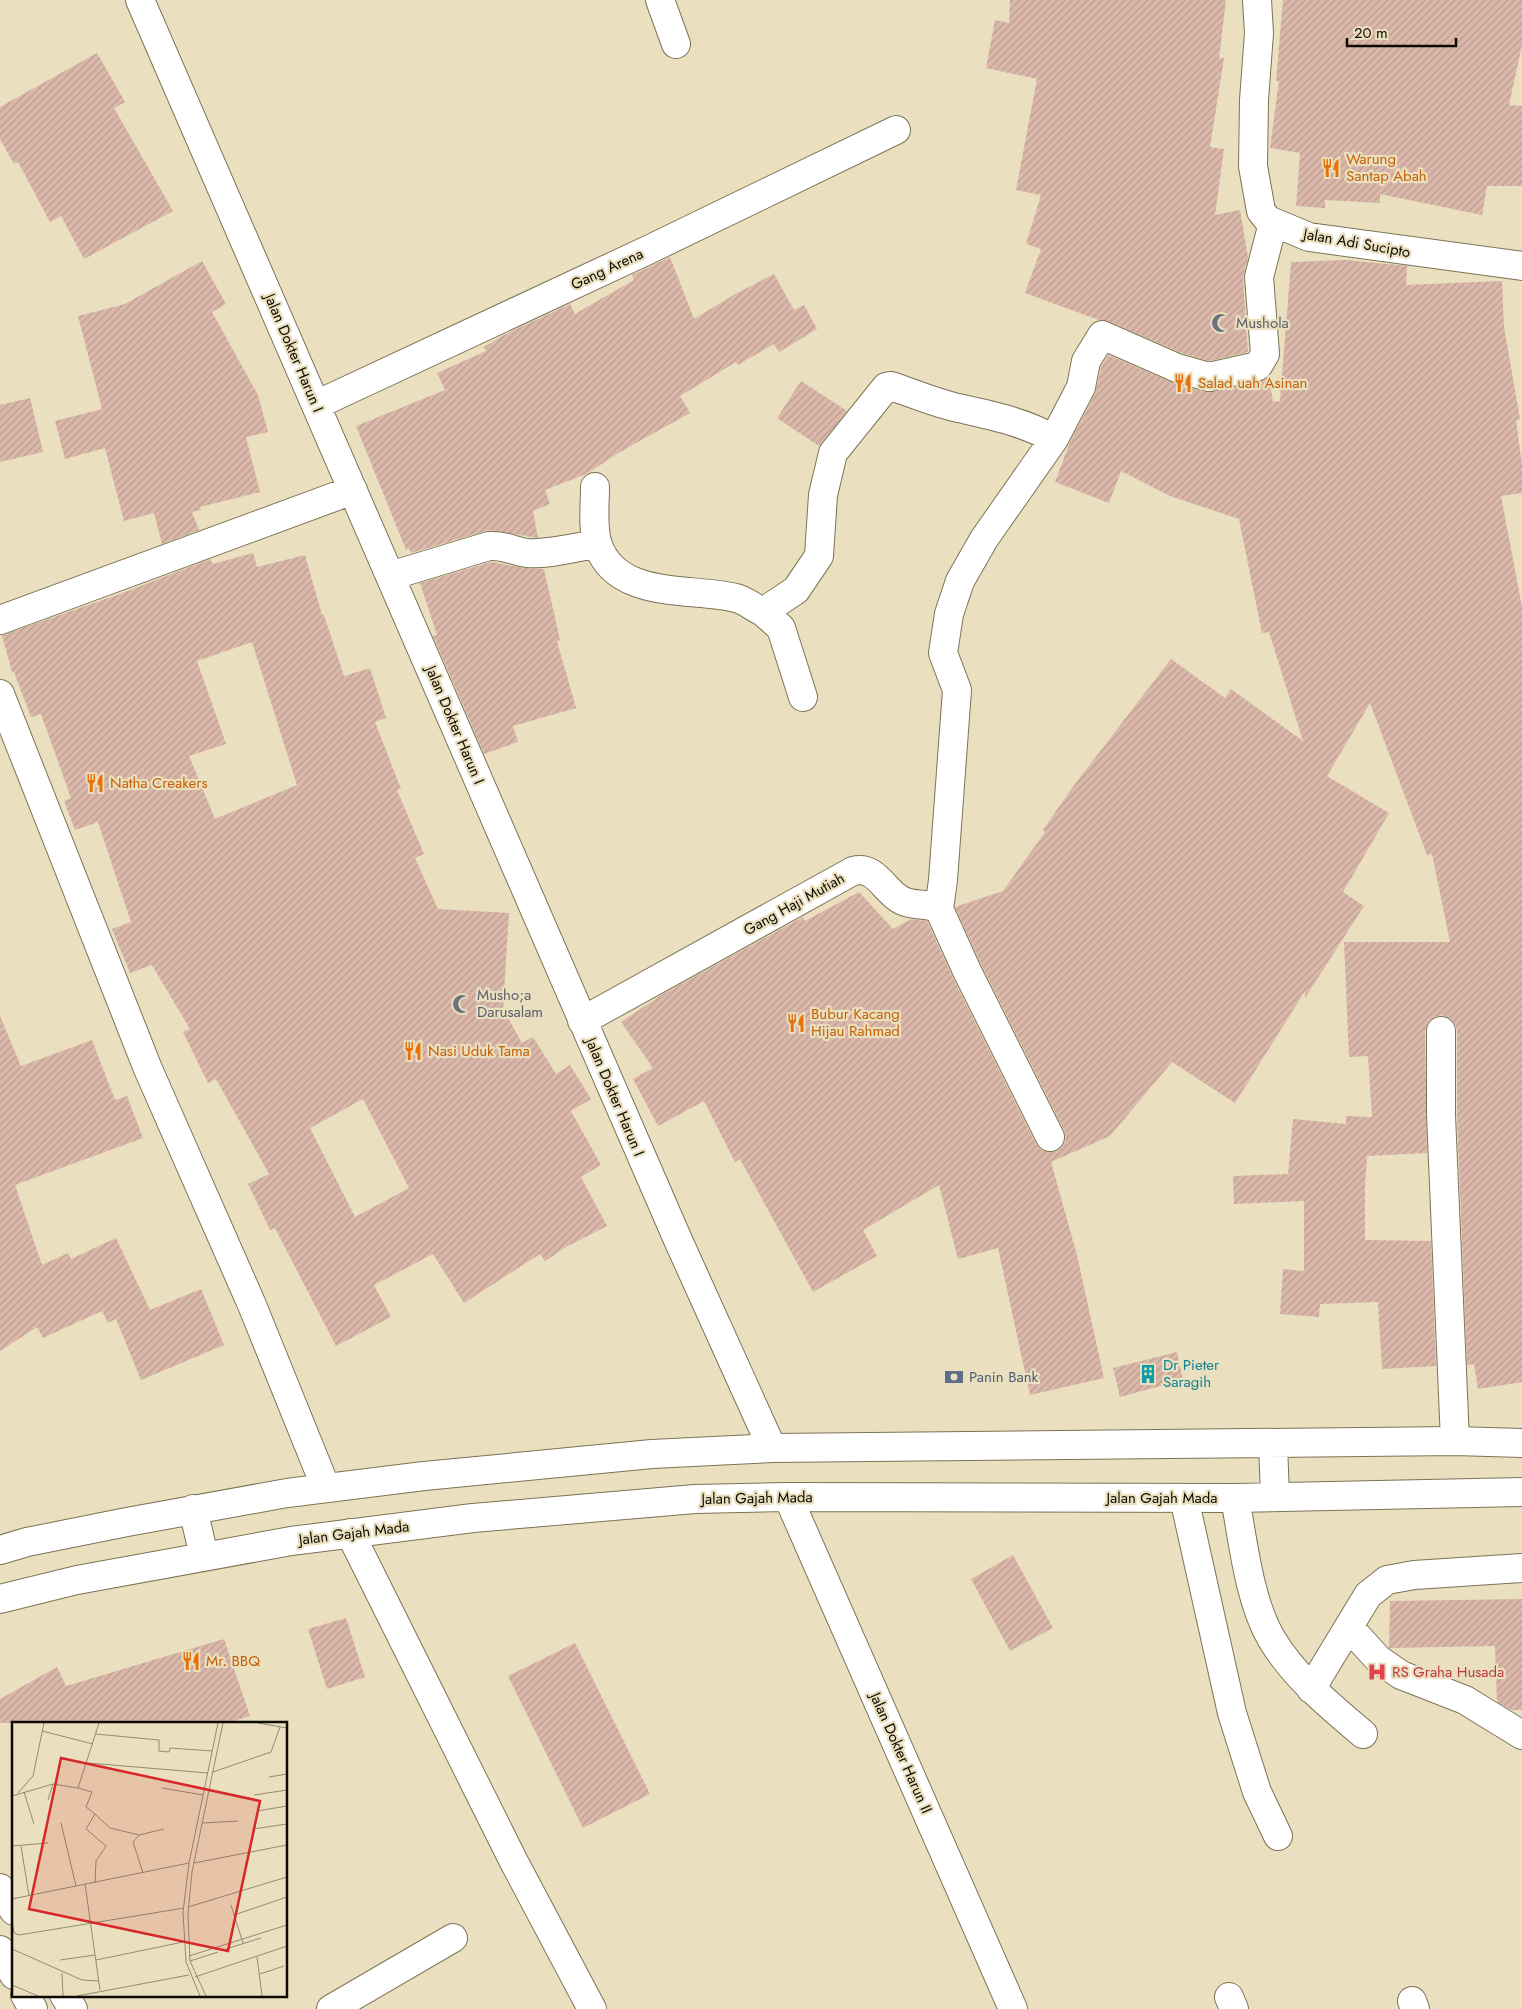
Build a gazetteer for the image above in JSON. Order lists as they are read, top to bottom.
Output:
{
  "streets": {
    "street": [
      "Jalan Adi Sucipto",
      "Gang Arena",
      "Jalan Dokter Harun I",
      "Gang Haji Mutiah",
      "Jalan Gajah Mada",
      "Jalan Dokter Harun II"
    ]
  },
  "crossings": [
    ["Gang Arena", "Jalan Dokter Harun I"],
    ["Jalan Dokter Harun I", "Gang Haji Mutiah"],
    ["Jalan Gajah Mada", "Jalan Dokter Harun II"]
  ],
  "places": {
    "restaurant": [
      "Warung Santap Abah",
      "Salad uah Asinan",
      "Natha Creakers",
      "Bubur Kacang Hijau Rahmad",
      "Nasi Uduk Tama",
      "Mr. BBQ"
    ],
    "mosque": ["Mushola", "Musho;a Darusalam"],
    "building": ["Dr Pieter Saragih"],
    "bank": ["Panin Bank"],
    "hospital": ["RS Graha Husada"]
  },
  "scale_bar": "20 m"
}
